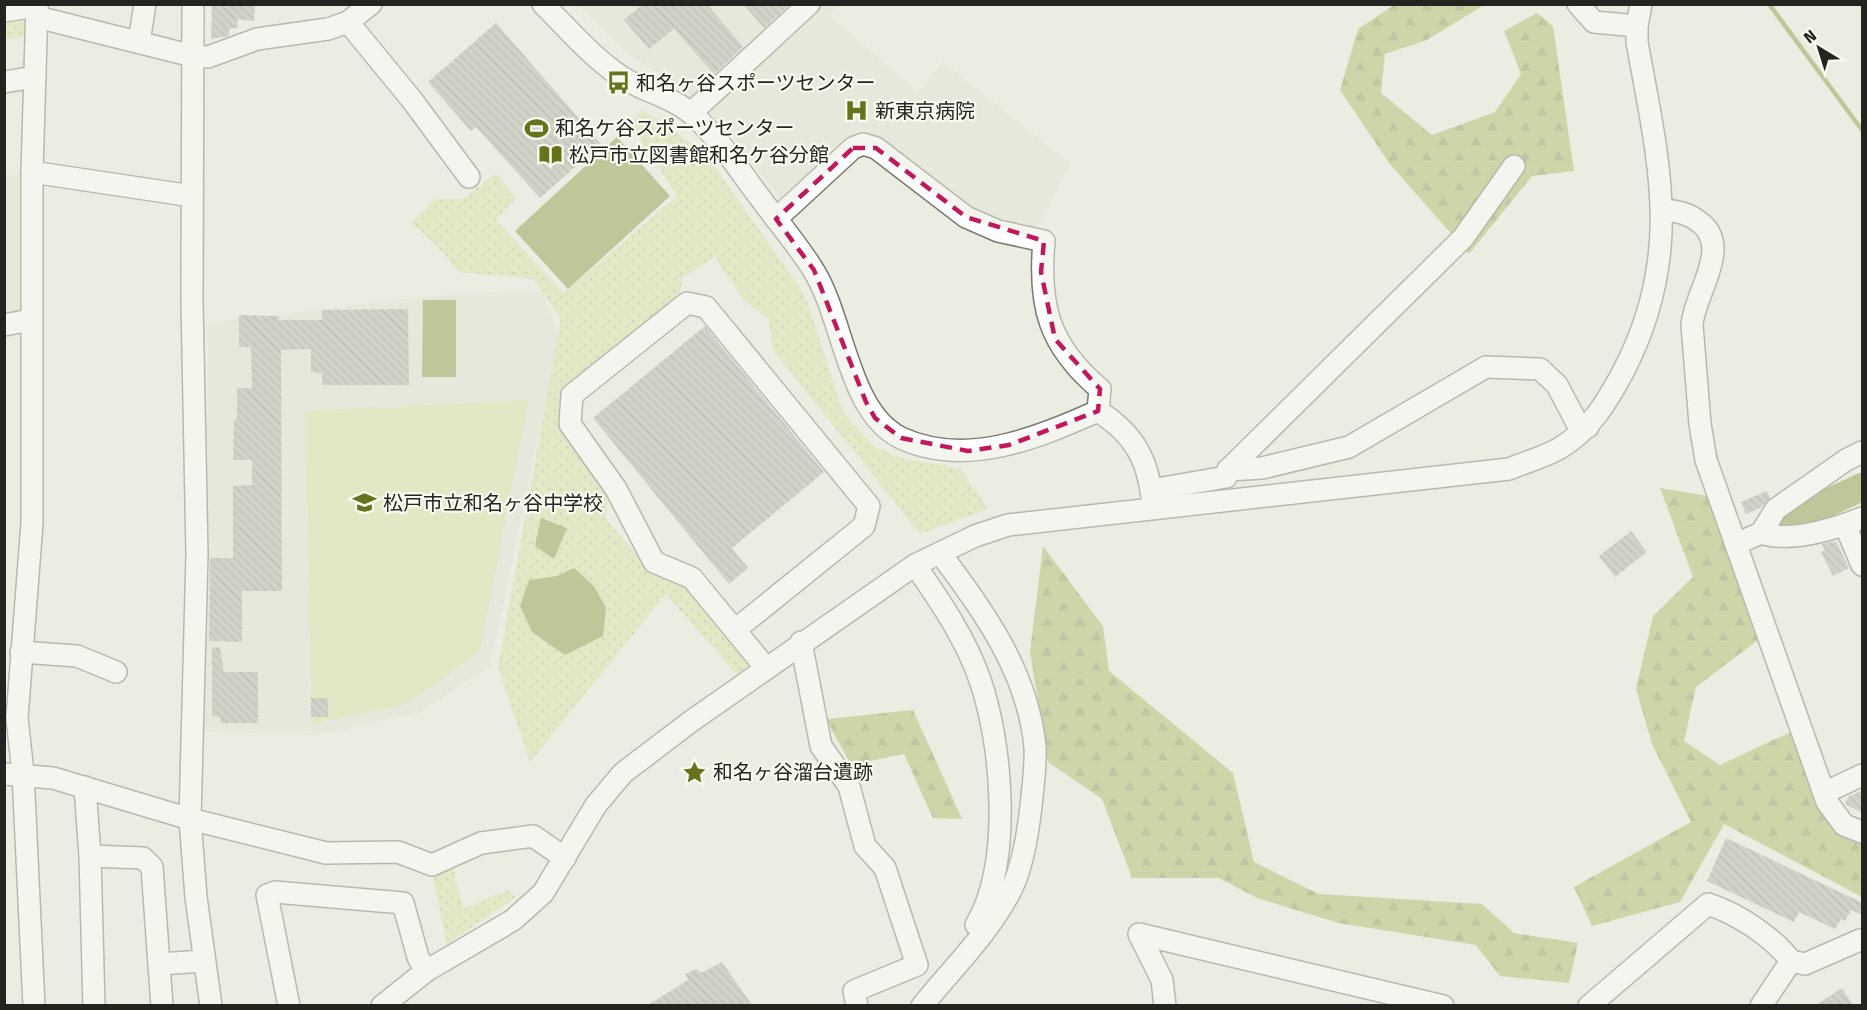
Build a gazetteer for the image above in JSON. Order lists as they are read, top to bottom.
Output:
{
  "places": {
    "bus stop": ["和名ヶ谷スポーツセンター"],
    "hospital": ["新東京病院"],
    "sports": ["和名ケ谷スポーツセンター"],
    "library": ["松戸市立図書館和名ケ谷分館"],
    "school or university": ["松戸市立和名ヶ谷中学校"],
    "place": ["和名ヶ谷溜台遺跡"]
  },
  "north": "top left"
}
